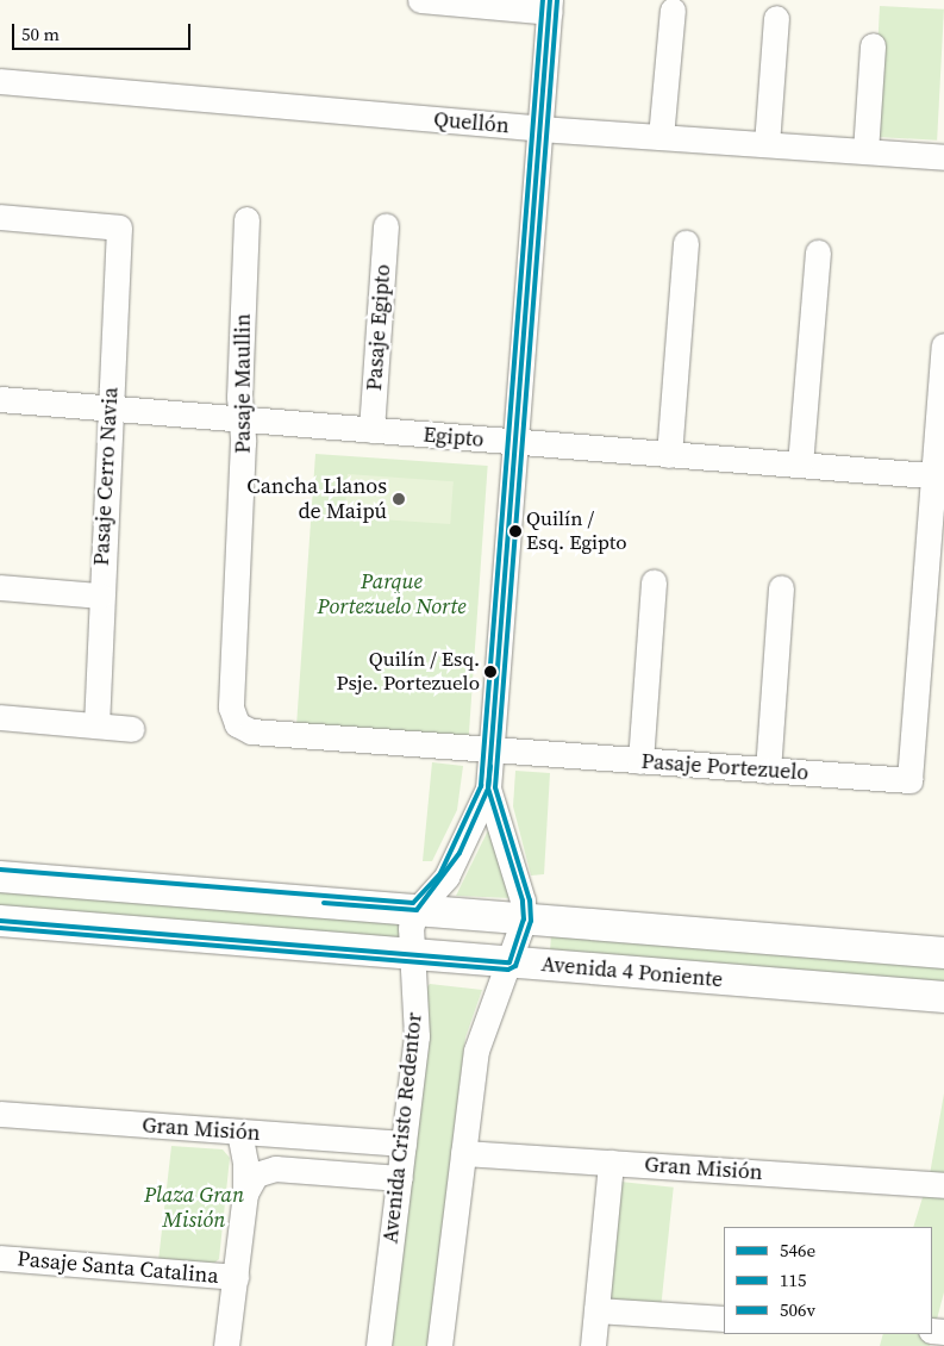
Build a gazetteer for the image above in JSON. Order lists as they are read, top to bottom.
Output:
{
  "streets": {
    "street": [
      "Quellón",
      "Pasaje Egipto",
      "Pasaje Maullin",
      "Egipto",
      "Pasaje Cerro Navia",
      "Pasaje Portezuelo",
      "Avenida 4 Poniente",
      "Avenida Cristo Redentor",
      "Gran Misión",
      "Pasaje Santa Catalina"
    ]
  },
  "crossings": [
    ["Pasaje Egipto", "Egipto"],
    ["Pasaje Maullin", "Egipto"],
    ["Pasaje Maullin", "Pasaje Portezuelo"],
    ["Egipto", "Pasaje Cerro Navia"],
    ["Egipto", "Pasaje Portezuelo"],
    ["Avenida 4 Poniente", "Avenida Cristo Redentor"],
    ["Avenida Cristo Redentor", "Gran Misión"]
  ],
  "parks": ["Parque Portezuelo Norte", "Plaza Gran Misión"],
  "places": ["Cancha Llanos de Maipú", "Quilín / Esq. Egipto", "Quilín / Esq. Psje. Portezuelo"],
  "lines": ["transit line 546e", "transit line 115", "transit line 506v"],
  "legend": ["546e", "115", "506v"],
  "scale_bar": "50 m"
}
